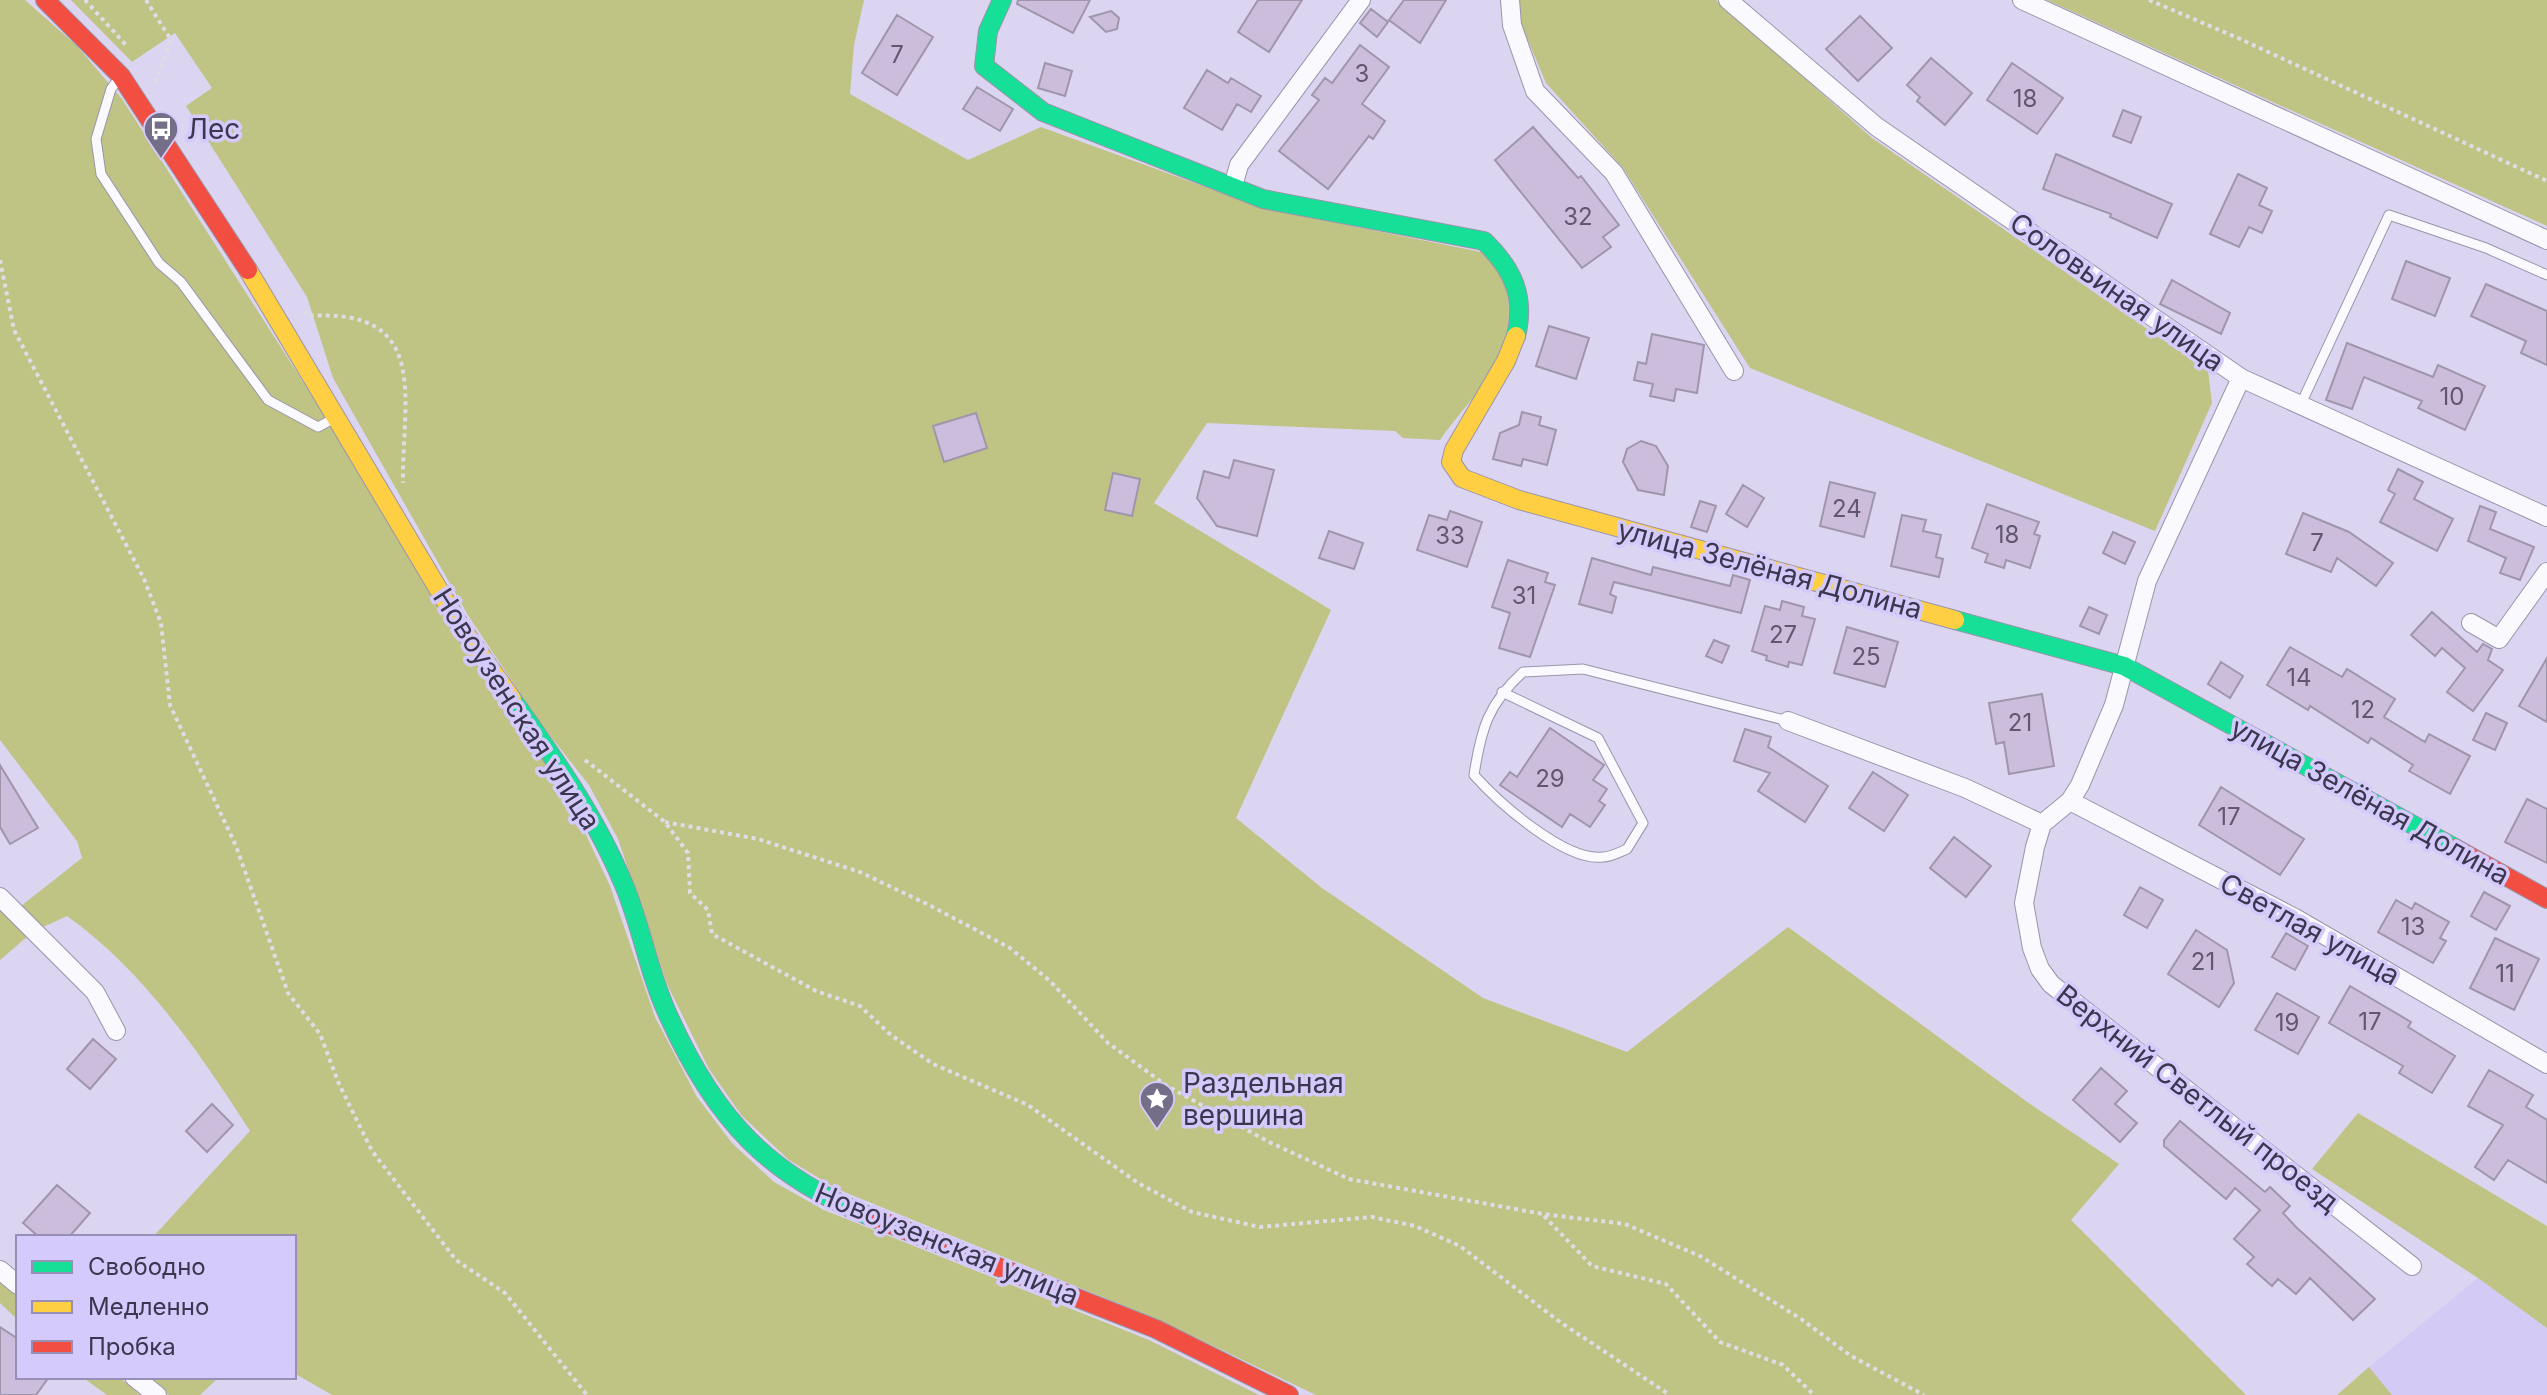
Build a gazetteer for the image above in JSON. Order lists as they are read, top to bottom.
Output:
{
  "streets": {
    "street": [
      "Соловьиная улица",
      "улица Зелёная Долина",
      "Новоузенская улица",
      "Светлая улица",
      "Верхний Светлый проезд"
    ]
  },
  "places": {
    "bus stop": ["Лес"],
    "place": ["Раздельная вершина"]
  },
  "house_numbers": [
    "7",
    "3",
    "18",
    "32",
    "10",
    "24",
    "18",
    "33",
    "7",
    "31",
    "27",
    "25",
    "14",
    "12",
    "21",
    "29",
    "17",
    "13",
    "21",
    "11",
    "17",
    "19"
  ],
  "legend": ["Свободно", "Медленно", "Пробка"]
}
